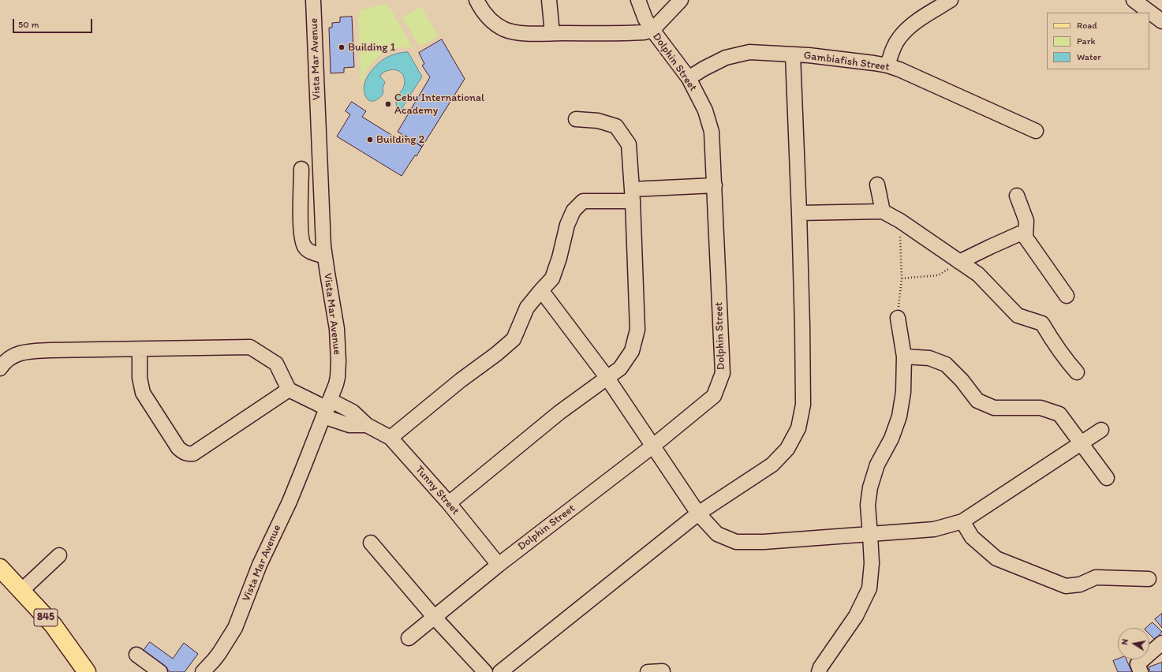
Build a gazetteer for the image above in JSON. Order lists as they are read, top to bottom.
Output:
{
  "streets": {
    "main road": ["845"],
    "street": [
      "Vista Mar Avenue",
      "Gambiafish Street",
      "Dolphin Street",
      "Tunny Street"
    ]
  },
  "crossings": [
    ["Vista Mar Avenue", "Tunny Street"],
    ["Gambiafish Street", "Dolphin Street"],
    ["Dolphin Street", "Tunny Street"]
  ],
  "places": ["Building 1", "Cebu International Academy", "Building 2"],
  "legend": ["Road", "Park", "Water"],
  "scale_bar": "50 m",
  "north": "left"
}
